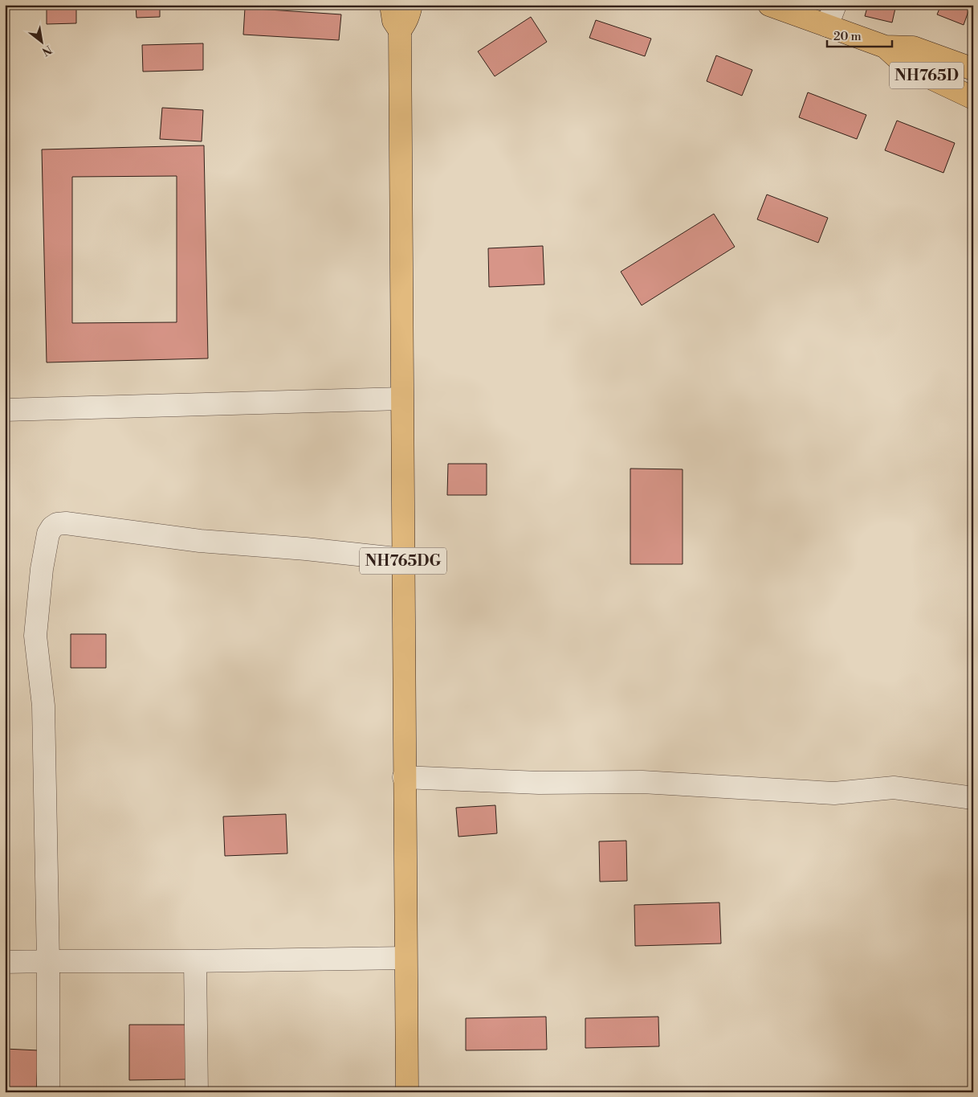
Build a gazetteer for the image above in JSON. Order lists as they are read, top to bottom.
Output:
{
  "streets": {
    "main road": ["NH765D", "NH765DG"]
  },
  "scale_bar": "20 m",
  "north": "bottom right"
}
